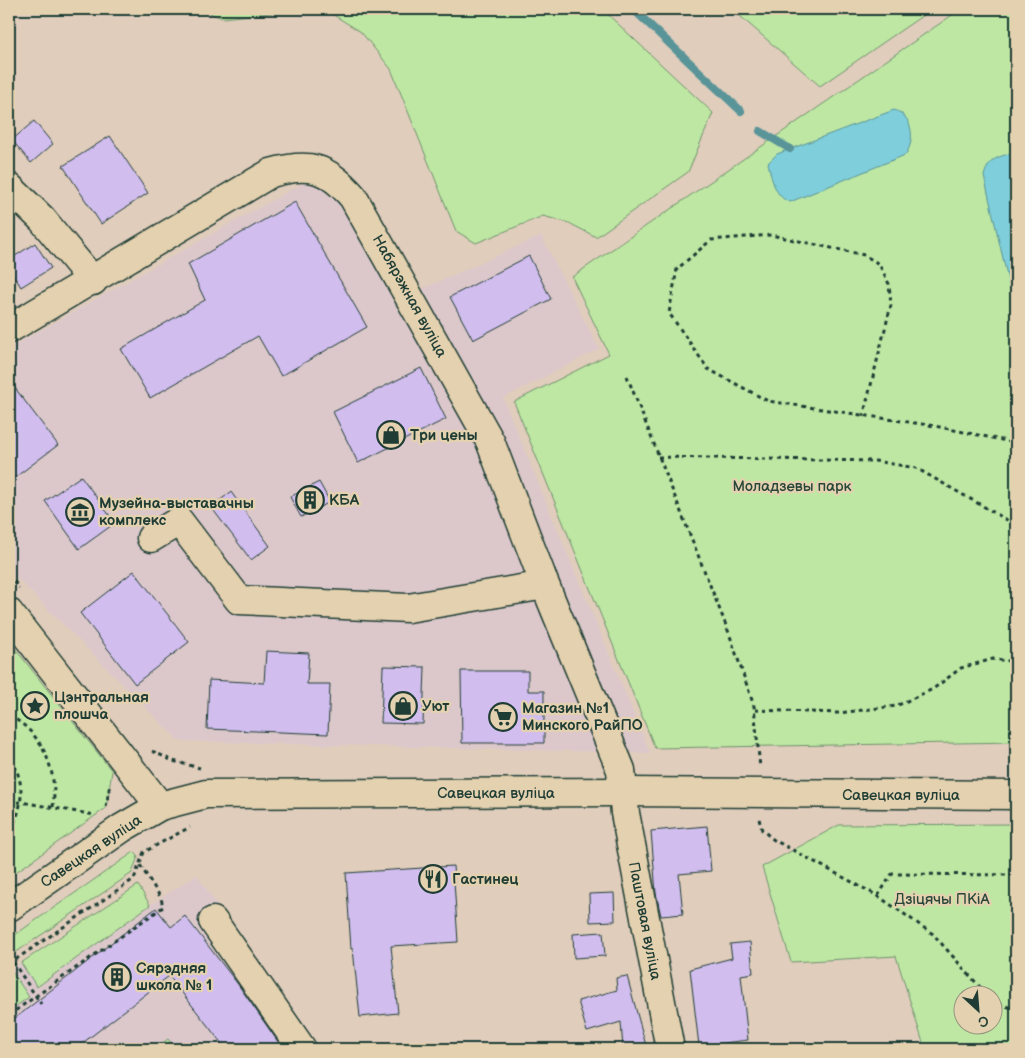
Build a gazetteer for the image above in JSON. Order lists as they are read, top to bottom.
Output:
{
  "streets": {
    "street": ["Набярэжная вуліца", "Савецкая вуліца", "Паштовая вуліца"]
  },
  "crossings": [
    ["Набярэжная вуліца", "Савецкая вуліца"],
    ["Набярэжная вуліца", "Паштовая вуліца"],
    ["Савецкая вуліца", "Паштовая вуліца"]
  ],
  "parks": ["Моладзевы парк", "Дзіцячы ПКіА"],
  "places": {
    "shop": ["Три цены", "Уют"],
    "building": ["КБА", "Сярэдняя школа № 1"],
    "museum": ["Музейна-выставачны комплекс"],
    "place": ["Цэнтральная плошча"],
    "supermarket": ["Магазин №1 Минского РайПО"],
    "restaurant": ["Гастинец"]
  },
  "north": "bottom right"
}
